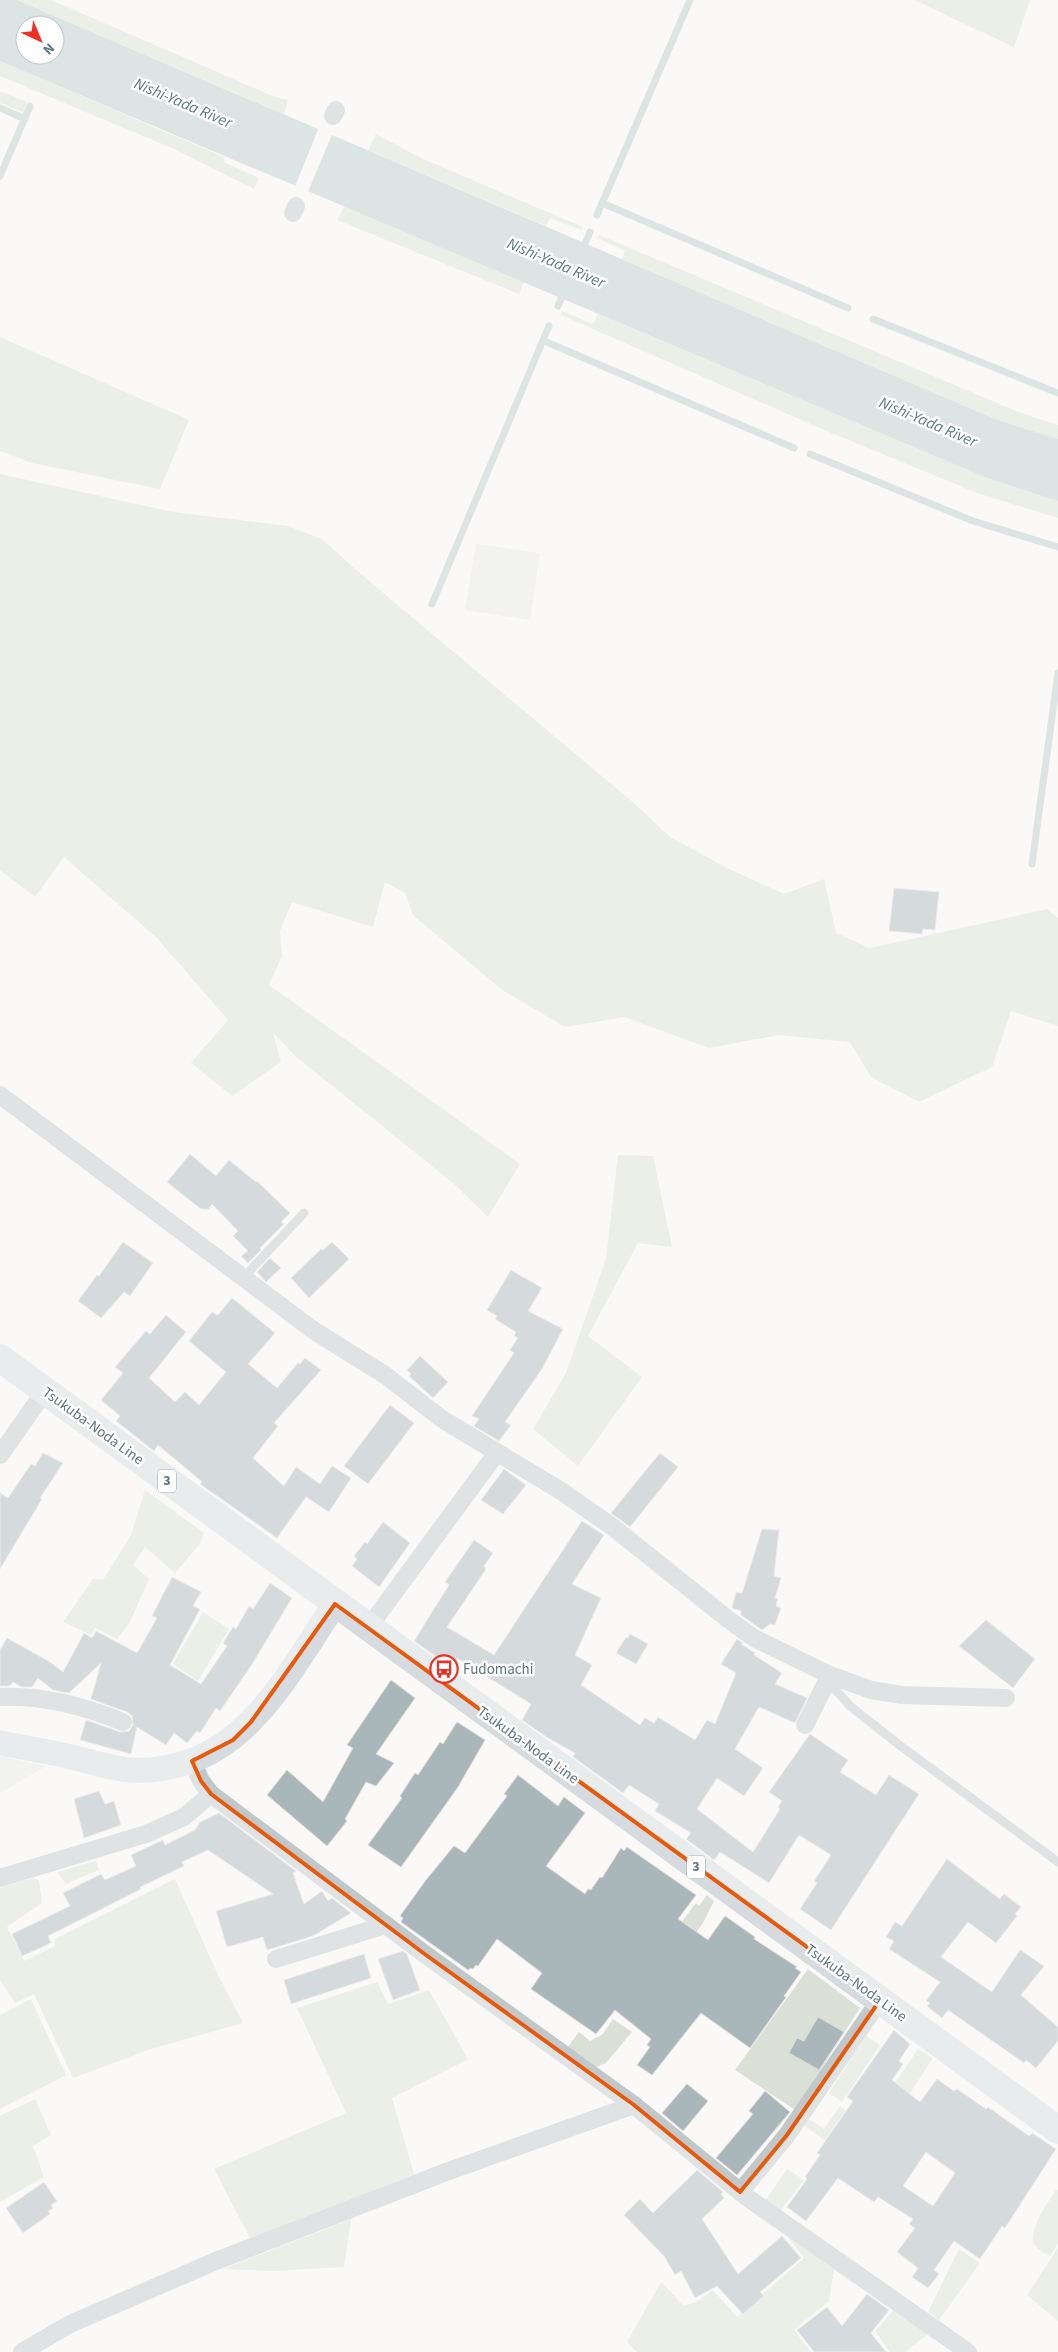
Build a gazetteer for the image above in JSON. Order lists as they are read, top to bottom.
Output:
{
  "streets": {
    "main road": ["Tsukuba-Noda Line", "3"]
  },
  "water": ["Nishi-Yada River"],
  "places": {
    "bus stop": ["Fudomachi"]
  },
  "north": "bottom right"
}
